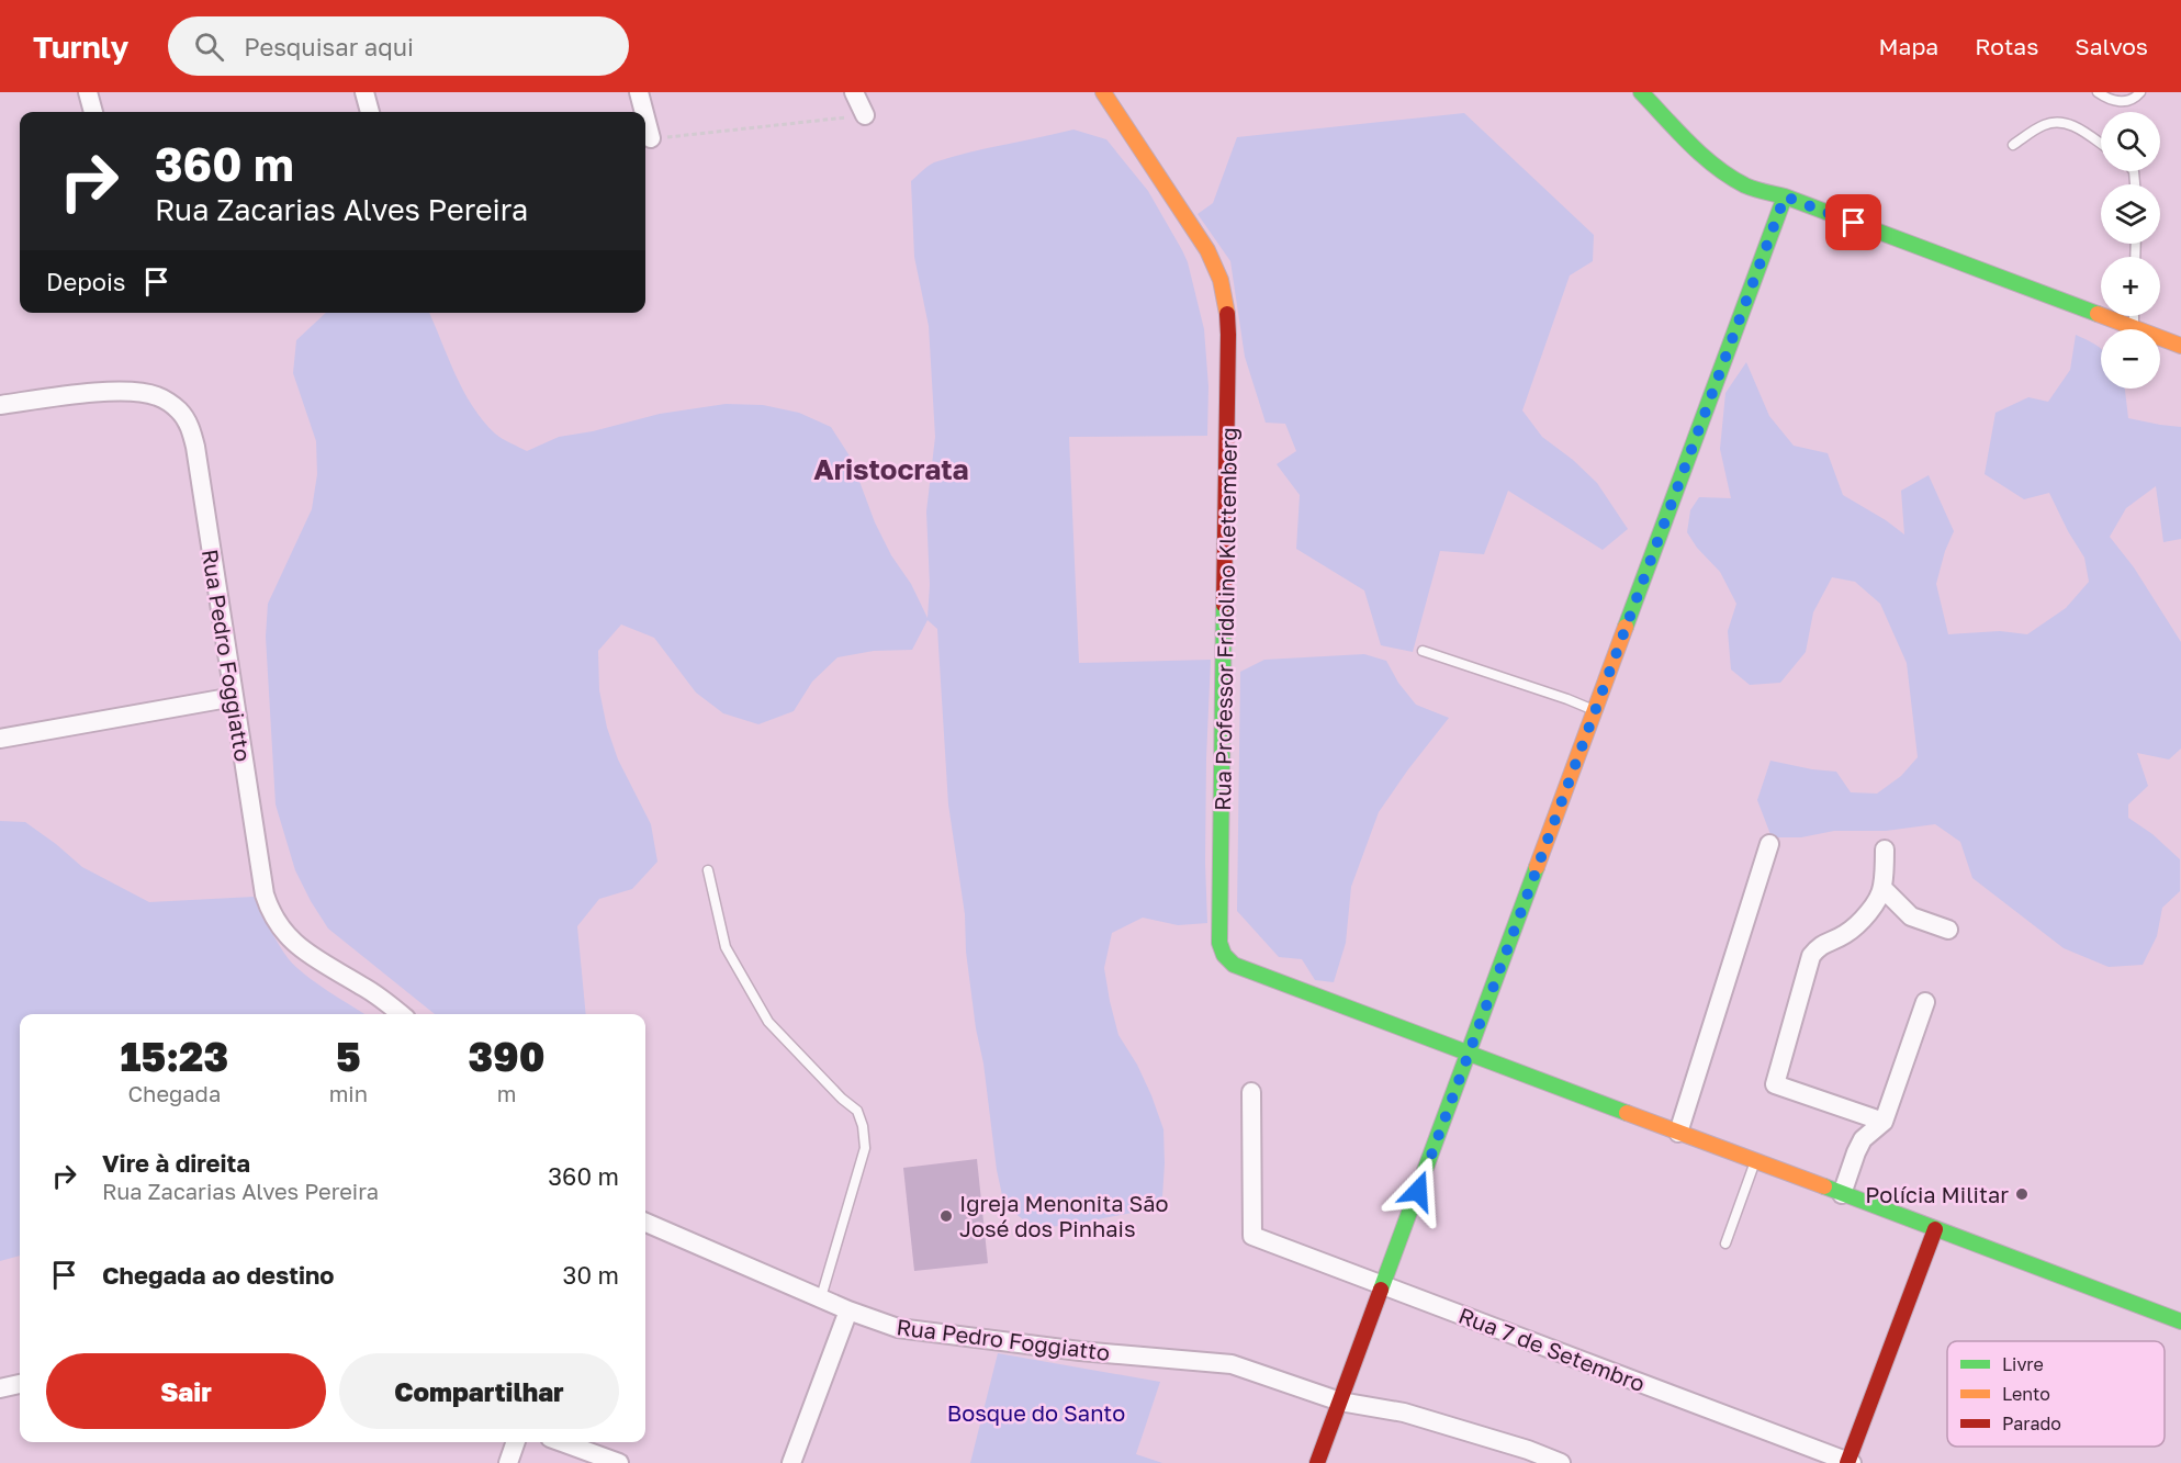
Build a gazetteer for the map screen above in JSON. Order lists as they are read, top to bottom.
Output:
{
  "streets": {
    "street": ["Rua Professor Fridolino Klettemberg", "Rua Pedro Foggiatto", "Rua 7 de Setembro"]
  },
  "districts": ["Aristocrata"],
  "parks": ["Bosque do Santo"],
  "places": ["Polícia Militar", "Igreja Menonita São José dos Pinhais"],
  "legend": ["Livre", "Lento", "Parado"],
  "page": {
    "header": "Turnly",
    "search": "Pesquisar aqui",
    "nav": ["Mapa", "Rotas", "Salvos"],
    "map_buttons": ["+", "−"],
    "turn": ["360 m", "Rua Zacarias Alves Pereira"],
    "then": "Depois",
    "eta": [
      "15:23",
      "Chegada",
      "5",
      "min",
      "390",
      "m"
    ],
    "list": [
      {
        "name": "Vire à direita",
        "note": "Rua Zacarias Alves Pereira",
        "value": "360 m"
      },
      {
        "name": "Chegada ao destino",
        "value": "30 m"
      }
    ],
    "buttons": ["Sair", "Compartilhar"]
  }
}
